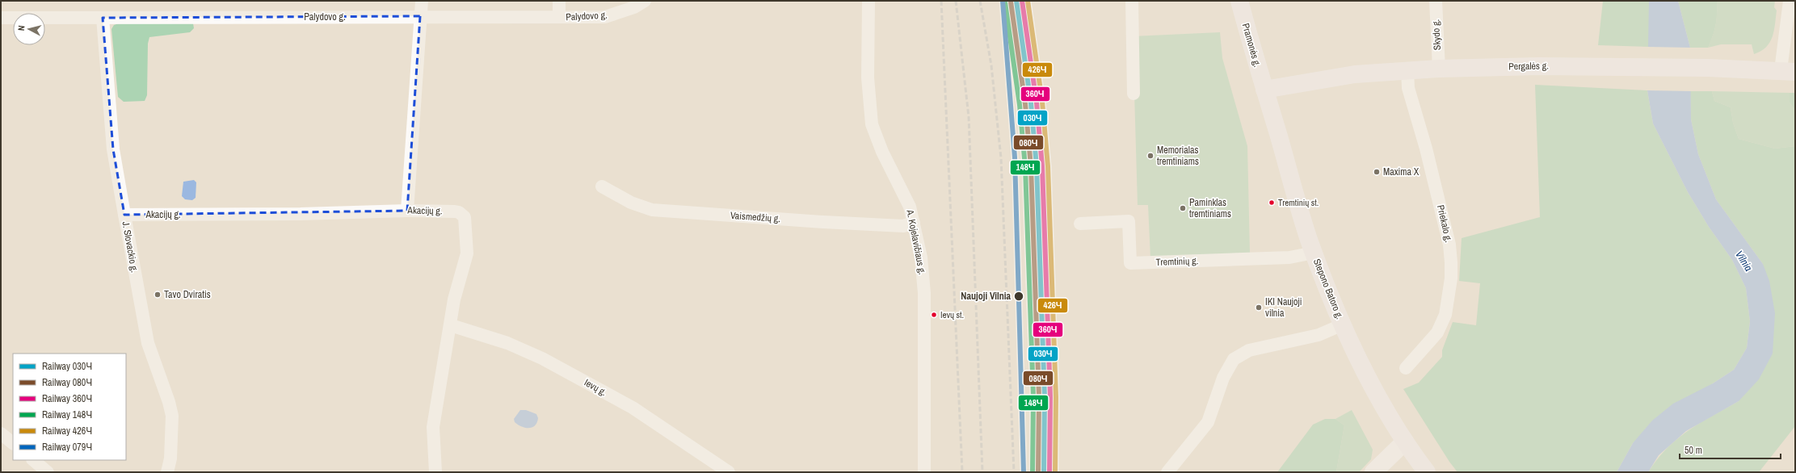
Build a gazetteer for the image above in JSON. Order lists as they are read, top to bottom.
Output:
{
  "streets": {
    "main road": ["Pramonės g.", "Pergalės g.", "Stepono Batoro g."],
    "street": [
      "Palydovo g.",
      "Skydo g.",
      "Akacijų g.",
      "Vaismedžių g.",
      "Priekalo g.",
      "A. Kojelavičiaus g.",
      "J. Slovackio g.",
      "Tremtinių g.",
      "Ievų g."
    ]
  },
  "crossings": [
    ["Palydovo g.", "J. Slovackio g."],
    ["Skydo g.", "Pergalės g."],
    ["Pramonės g.", "Pergalės g."],
    ["Pramonės g.", "Stepono Batoro g."],
    ["Pergalės g.", "Priekalo g."],
    ["Pergalės g.", "Stepono Batoro g."],
    ["Akacijų g.", "J. Slovackio g."],
    ["Akacijų g.", "Ievų g."],
    ["Vaismedžių g.", "A. Kojelavičiaus g."],
    ["Tremtinių g.", "Stepono Batoro g."]
  ],
  "water": ["Vilnia"],
  "places": [
    "Memorialas tremtiniams",
    "Maxima X",
    "Tremtinių st.",
    "Paminklas tremtiniams",
    "Tavo Dviratis",
    "Naujoji Vilnia",
    "IKI Naujoji vilnia",
    "Ievų st."
  ],
  "lines": [
    "rail line 030Ч",
    "rail line 360Ч",
    "rail line 426Ч",
    "rail line 079Ч",
    "rail line 080Ч",
    "rail line 148Ч"
  ],
  "legend": [
    "Railway 030Ч",
    "Railway 080Ч",
    "Railway 360Ч",
    "Railway 148Ч",
    "Railway 426Ч",
    "Railway 079Ч"
  ],
  "scale_bar": "50 m",
  "north": "left"
}
